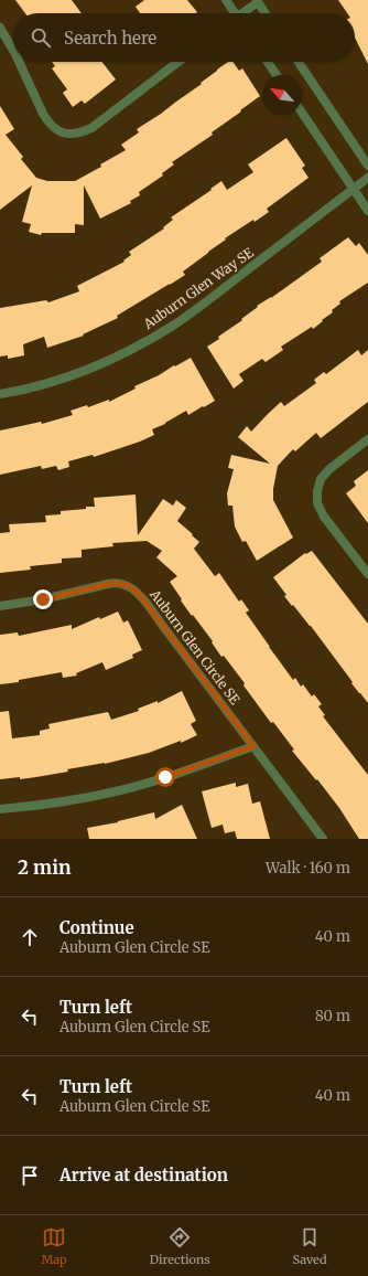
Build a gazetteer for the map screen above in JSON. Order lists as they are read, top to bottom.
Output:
{
  "streets": {
    "street": ["Auburn Glen Way SE", "Auburn Glen Circle SE"]
  },
  "north": "top left",
  "page": {
    "search": "Search here",
    "heading": ["2 min", "Walk · 160 m"],
    "list": [
      ["Continue", "Auburn Glen Circle SE", "40 m"],
      ["Turn left", "Auburn Glen Circle SE", "80 m"],
      ["Turn left", "Auburn Glen Circle SE", "40 m"],
      "Arrive at destination"
    ],
    "nav": ["Map", "Directions", "Saved"]
  }
}
